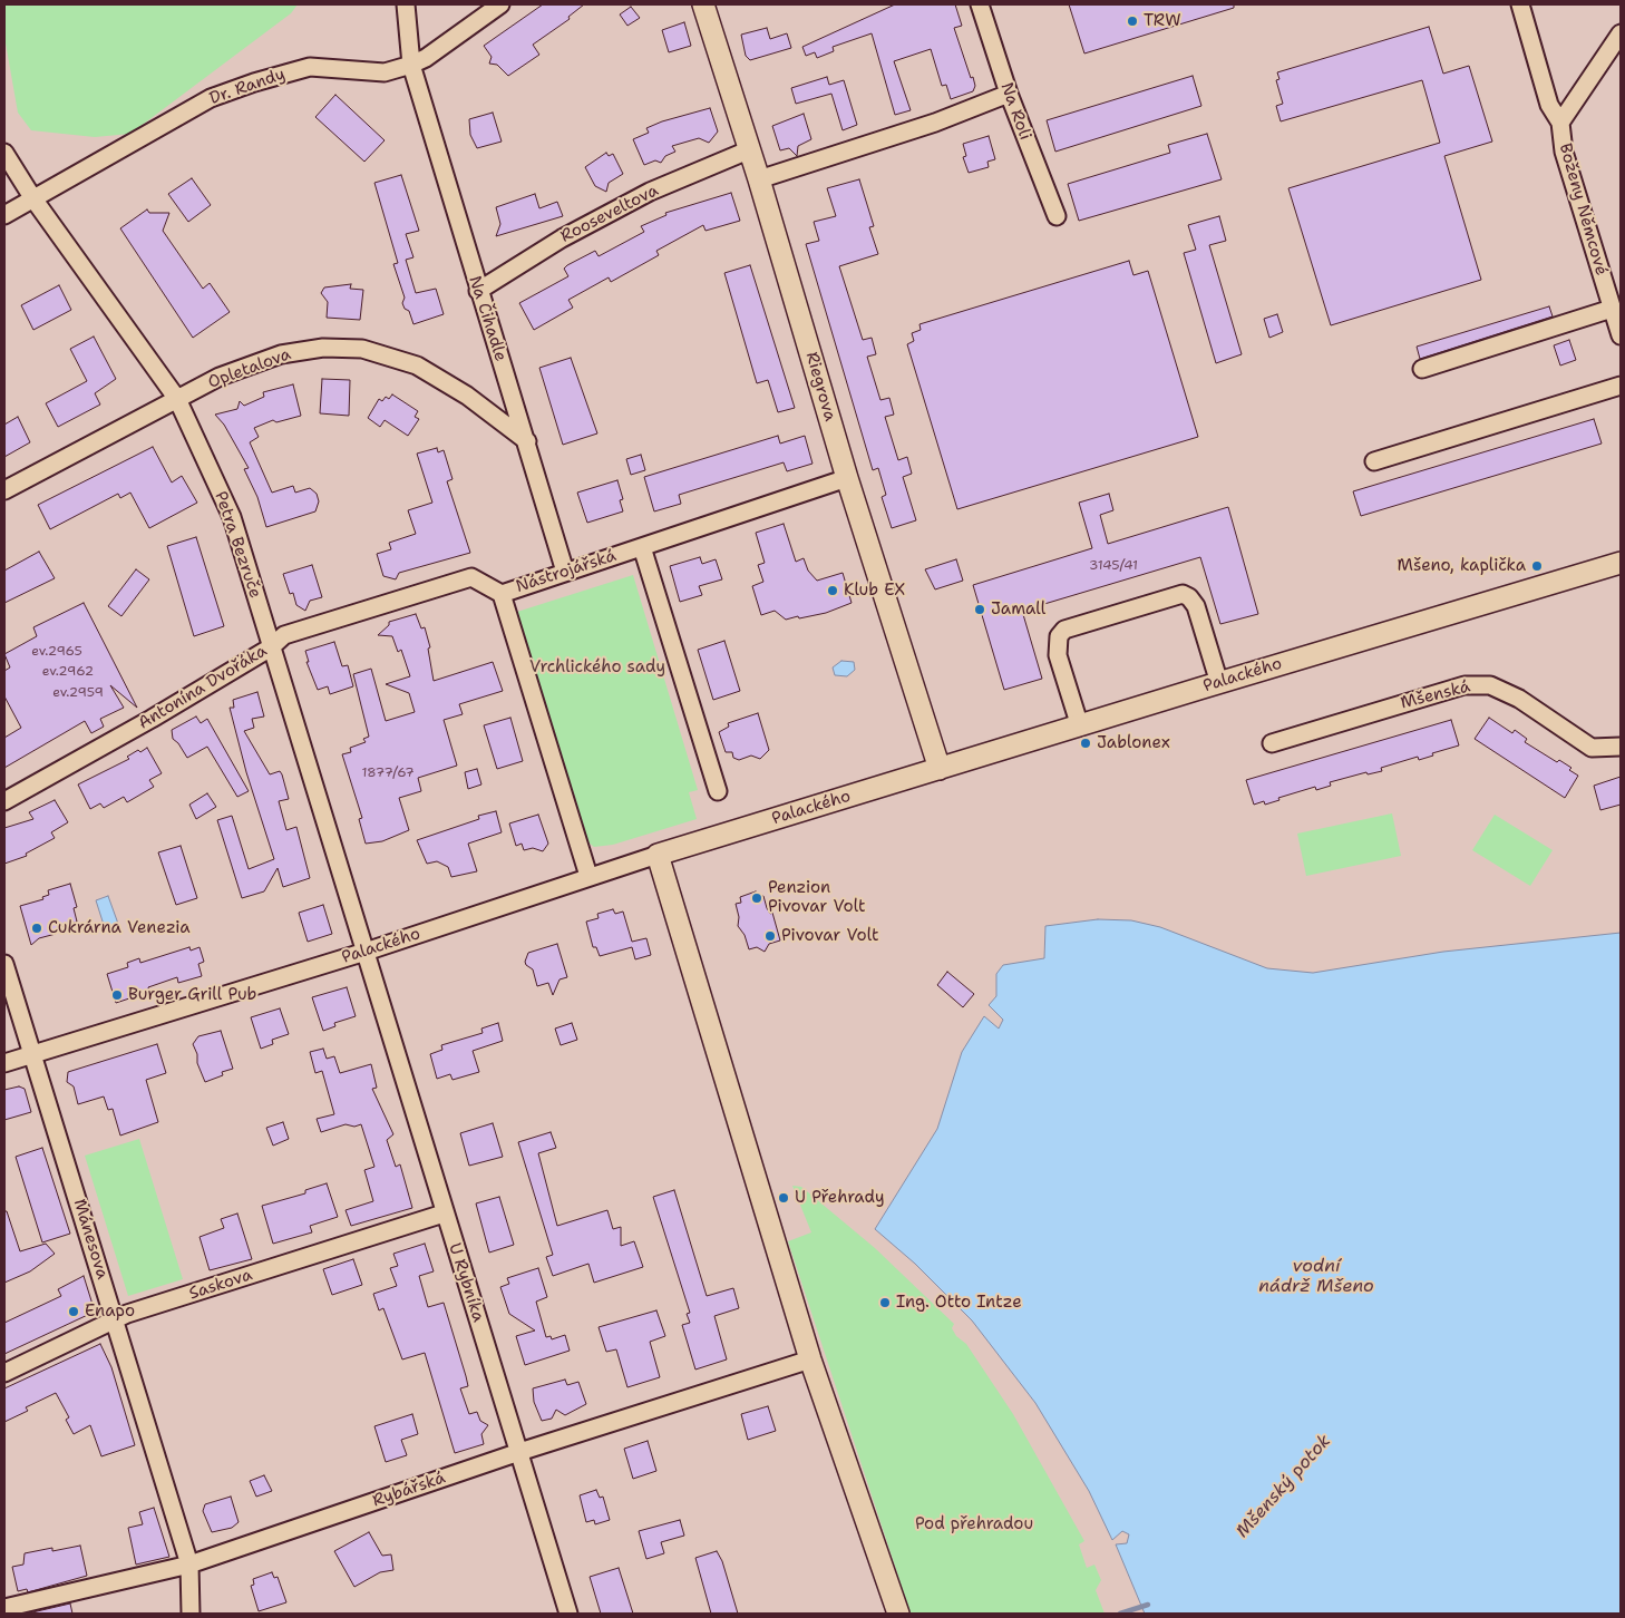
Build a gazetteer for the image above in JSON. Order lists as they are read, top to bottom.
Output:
{
  "streets": {
    "street": [
      "Dr. Randy",
      "Na Roli",
      "Boženy Němcové",
      "Rooseveltova",
      "Na Čihadle",
      "Opletalova",
      "Riegrova",
      "Petra Bezruče",
      "Nástrojářská",
      "Palackého",
      "Antonína Dvořáka",
      "Mšenská",
      "Mánesova",
      "U Rybníka",
      "Saskova",
      "Rybářská"
    ]
  },
  "crossings": [
    ["Dr. Randy", "Na Čihadle"],
    ["Dr. Randy", "Petra Bezruče"],
    ["Rooseveltova", "Na Čihadle"],
    ["Rooseveltova", "Riegrova"],
    ["Na Čihadle", "Opletalova"],
    ["Na Čihadle", "Nástrojářská"],
    ["Opletalova", "Petra Bezruče"],
    ["Riegrova", "Nástrojářská"],
    ["Riegrova", "Palackého"],
    ["Petra Bezruče", "Palackého"],
    ["Petra Bezruče", "Antonína Dvořáka"],
    ["Petra Bezruče", "U Rybníka"],
    ["Nástrojářská", "Palackého"],
    ["Nástrojářská", "Antonína Dvořáka"],
    ["Palackého", "Mánesova"],
    ["Palackého", "U Rybníka"],
    ["Mánesova", "Saskova"],
    ["Mánesova", "Rybářská"],
    ["U Rybníka", "Saskova"],
    ["U Rybníka", "Rybářská"]
  ],
  "water": ["vodní nádrž Mšeno", "Mšenský potok"],
  "parks": ["Vrchlického sady", "Pod přehradou"],
  "places": [
    "TRW",
    "Mšeno, kaplička",
    "Klub EX",
    "Jamall",
    "Jablonex",
    "Penzion Pivovar Volt",
    "Cukrárna Venezia",
    "Pivovar Volt",
    "Burger Grill Pub",
    "U Přehrady",
    "Ing. Otto Intze",
    "Enapo"
  ],
  "house_numbers": [
    "3145/41",
    "ev.2965",
    "ev.2962",
    "ev.2959",
    "1877/67"
  ]
}
